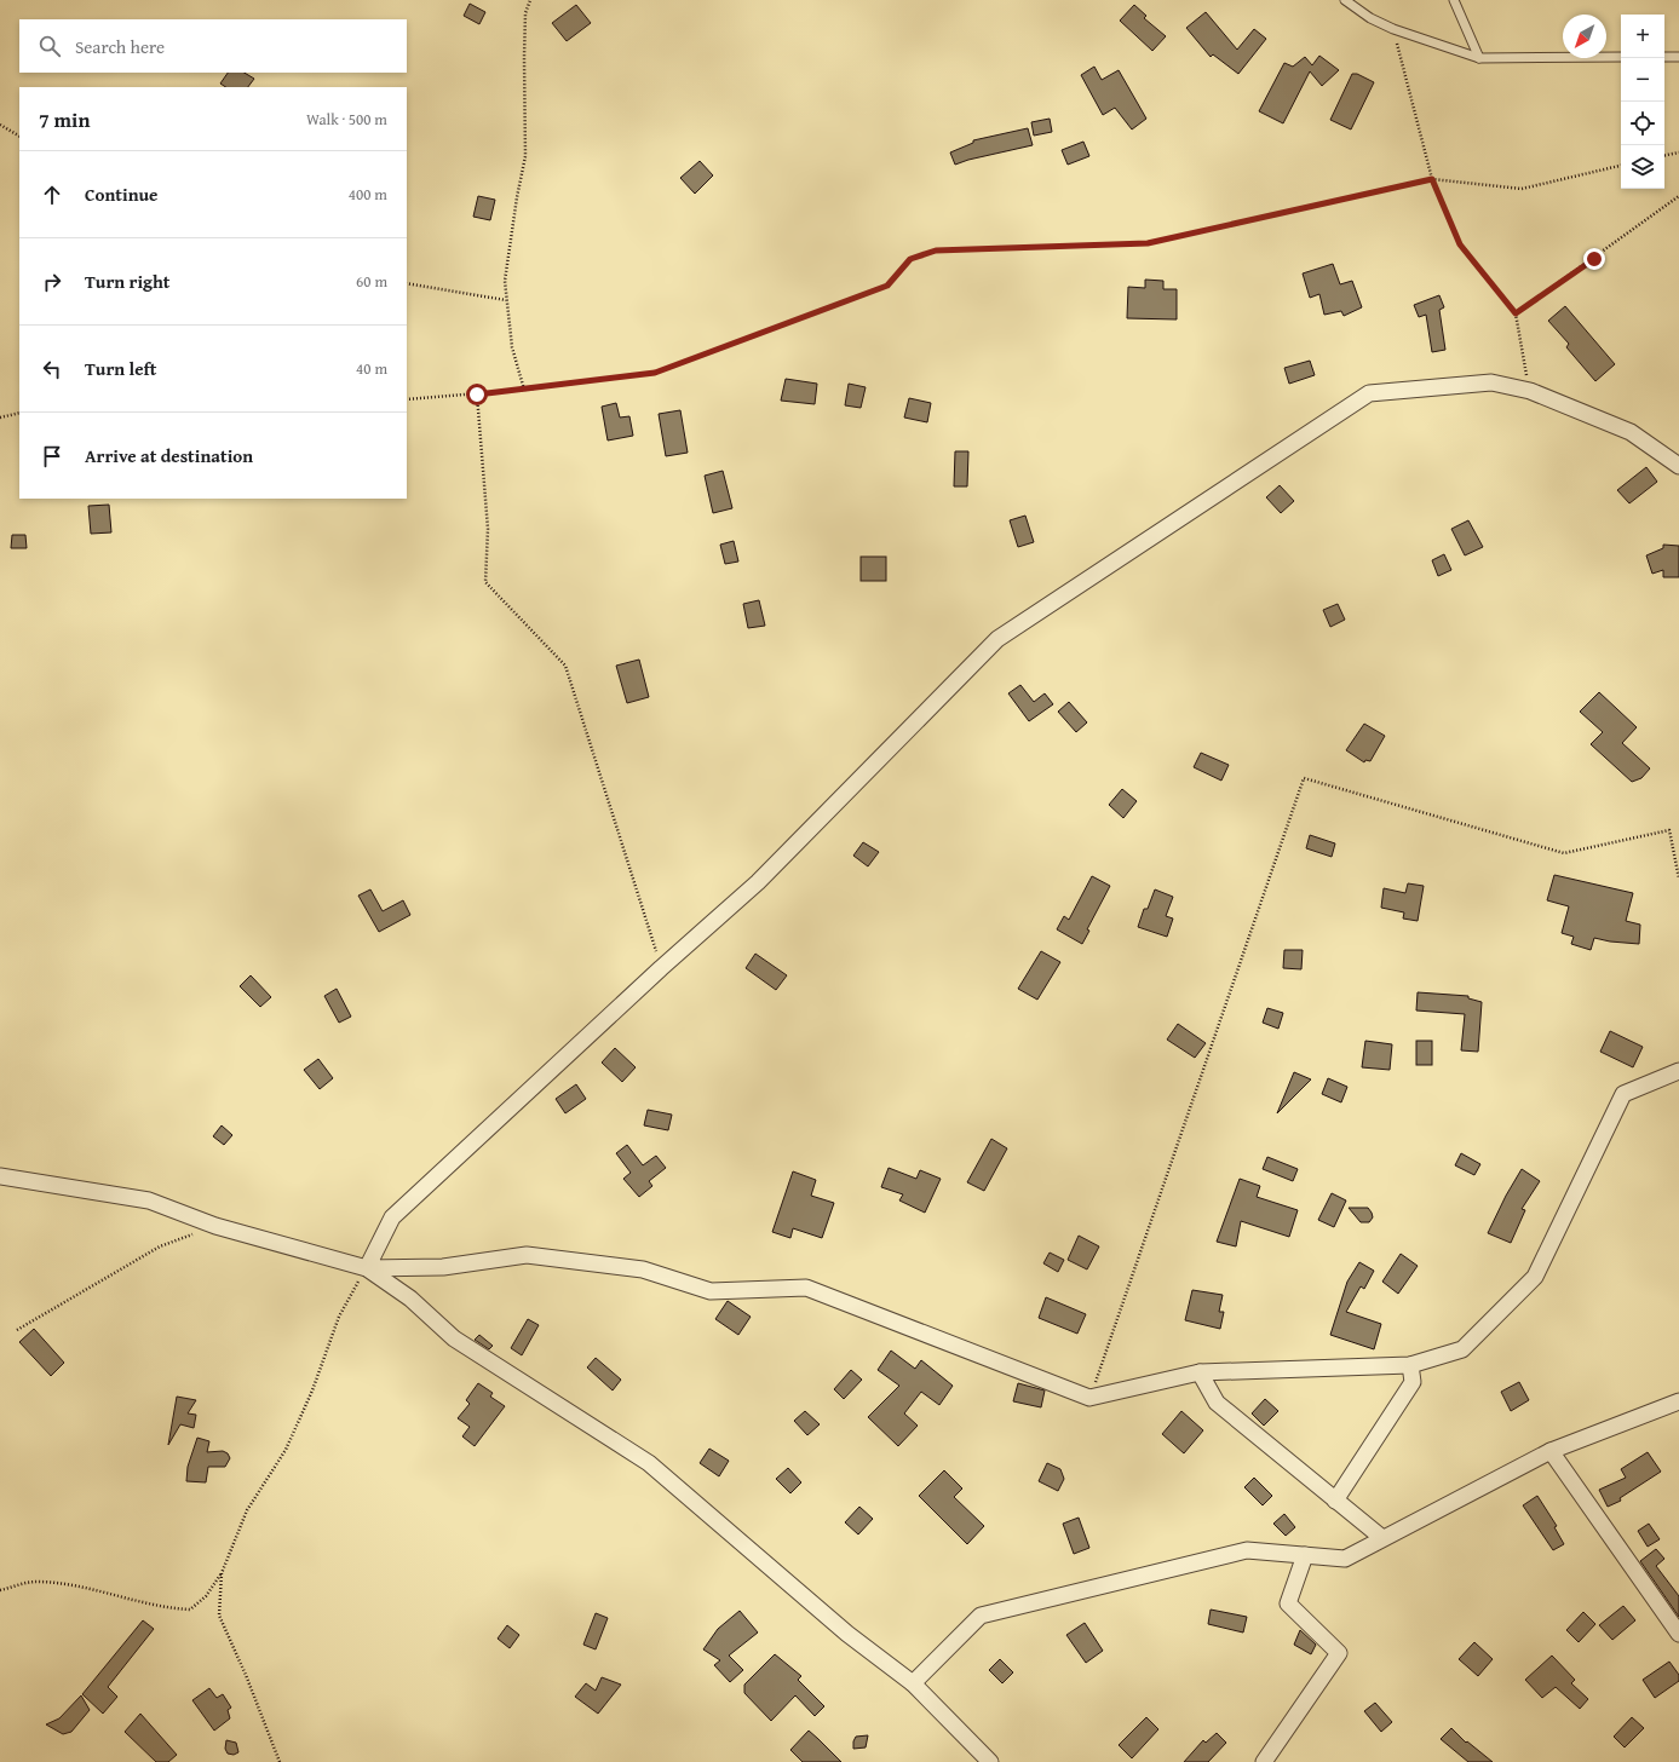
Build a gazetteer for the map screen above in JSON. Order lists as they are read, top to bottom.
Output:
{
  "north": "bottom left",
  "page": {
    "map_buttons": ["+", "−"],
    "search": "Search here",
    "heading": ["7 min", "Walk · 500 m"],
    "list": [
      ["Continue", "400 m"],
      ["Turn right", "60 m"],
      ["Turn left", "40 m"],
      "Arrive at destination"
    ]
  }
}
